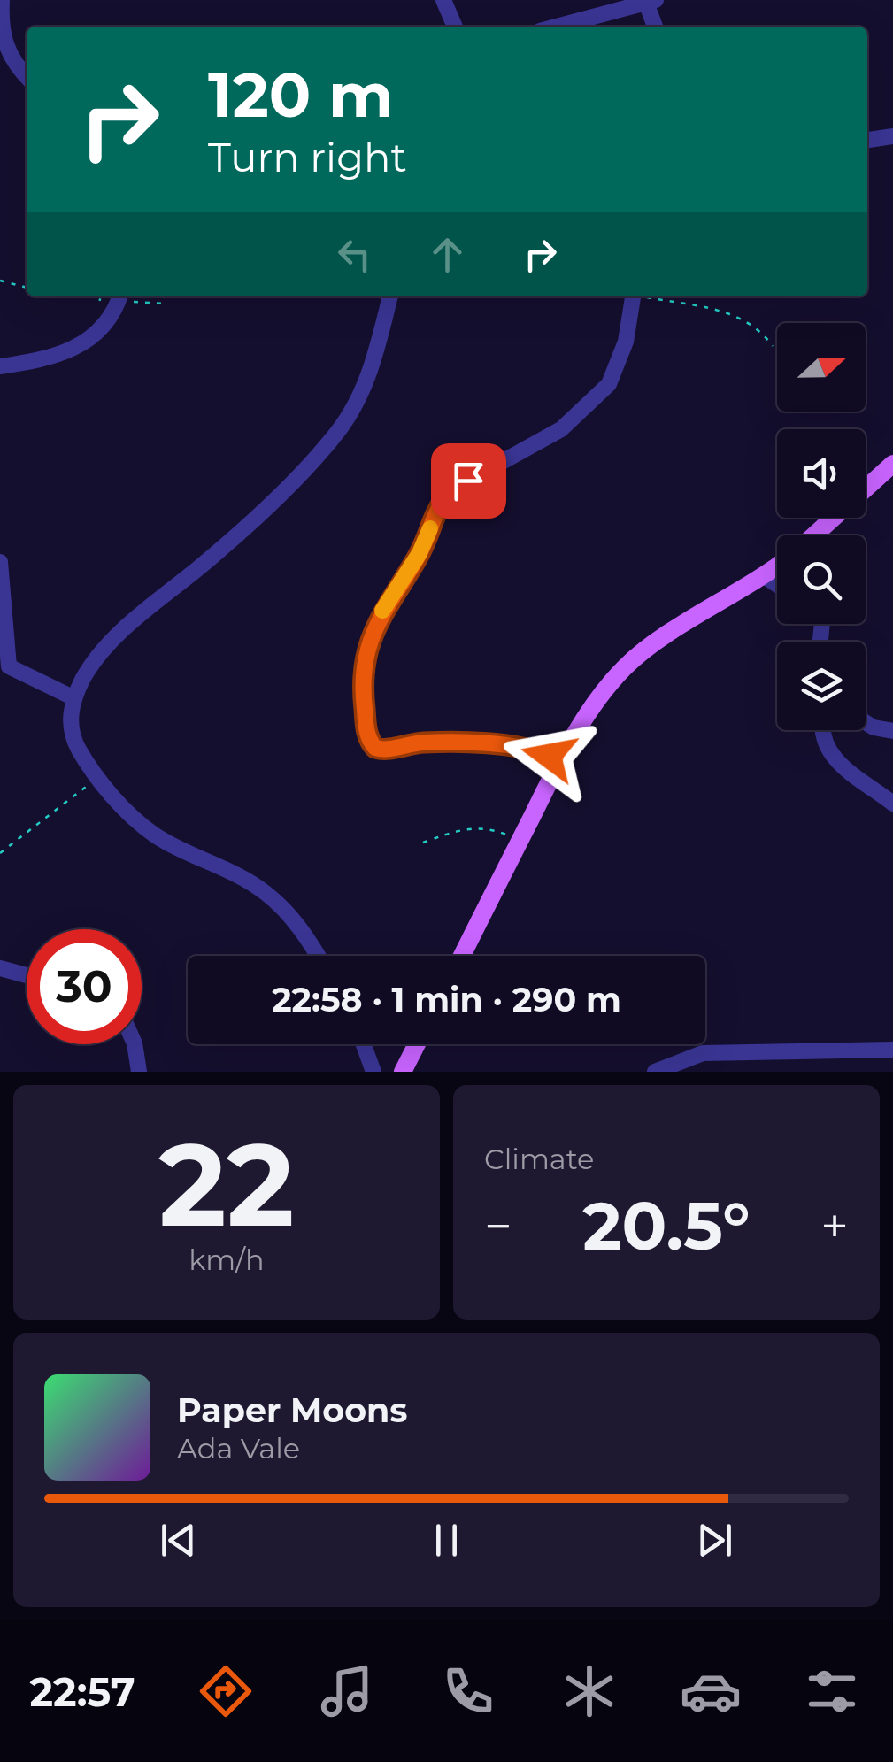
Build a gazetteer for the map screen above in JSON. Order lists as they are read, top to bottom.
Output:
{
  "north": "right",
  "page": {
    "turn": ["120 m", "Turn right"],
    "limit": "30",
    "trip": "22:58 · 1 min · 290 m",
    "tile": [
      ["22", "km/h"],
      "Climate"
    ],
    "heat": ["−", "20.5°", "+"],
    "song": ["Paper Moons", "Ada Vale"],
    "tabs": "22:57"
  }
}
